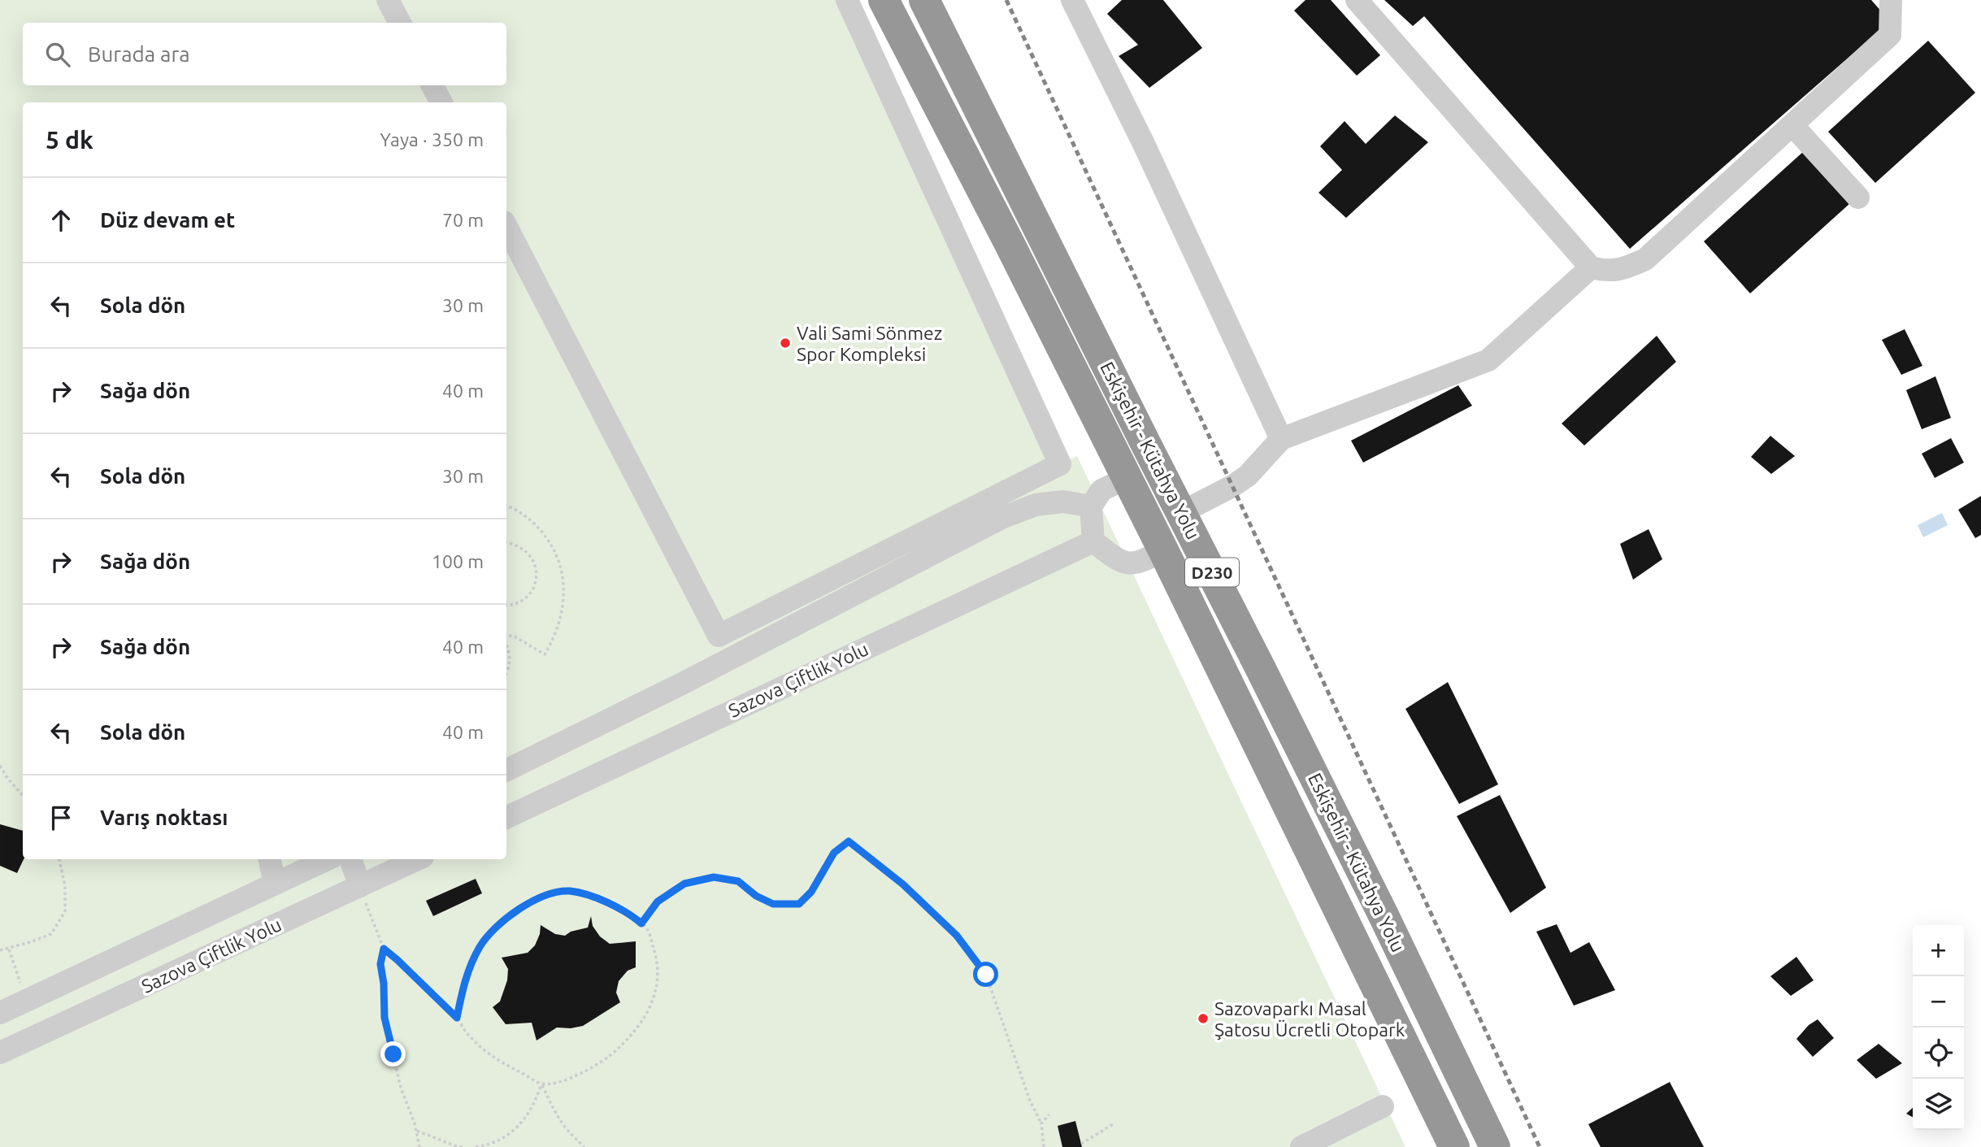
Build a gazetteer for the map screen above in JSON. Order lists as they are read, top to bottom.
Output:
{
  "streets": {
    "highway": ["Eskişehir - Kütahya Yolu", "D230"],
    "street": ["Sazova Çiftlik Yolu"]
  },
  "places": ["Vali Sami Sönmez Spor Kompleksi", "Sazovaparkı Masal Şatosu Ücretli Otopark"],
  "page": {
    "search": "Burada ara",
    "heading": ["5 dk", "Yaya · 350 m"],
    "list": [
      ["Düz devam et", "70 m"],
      ["Sola dön", "30 m"],
      ["Sağa dön", "40 m"],
      ["Sola dön", "30 m"],
      ["Sağa dön", "100 m"],
      ["Sağa dön", "40 m"],
      ["Sola dön", "40 m"],
      "Varış noktası"
    ],
    "map_buttons": ["+", "−"]
  }
}
